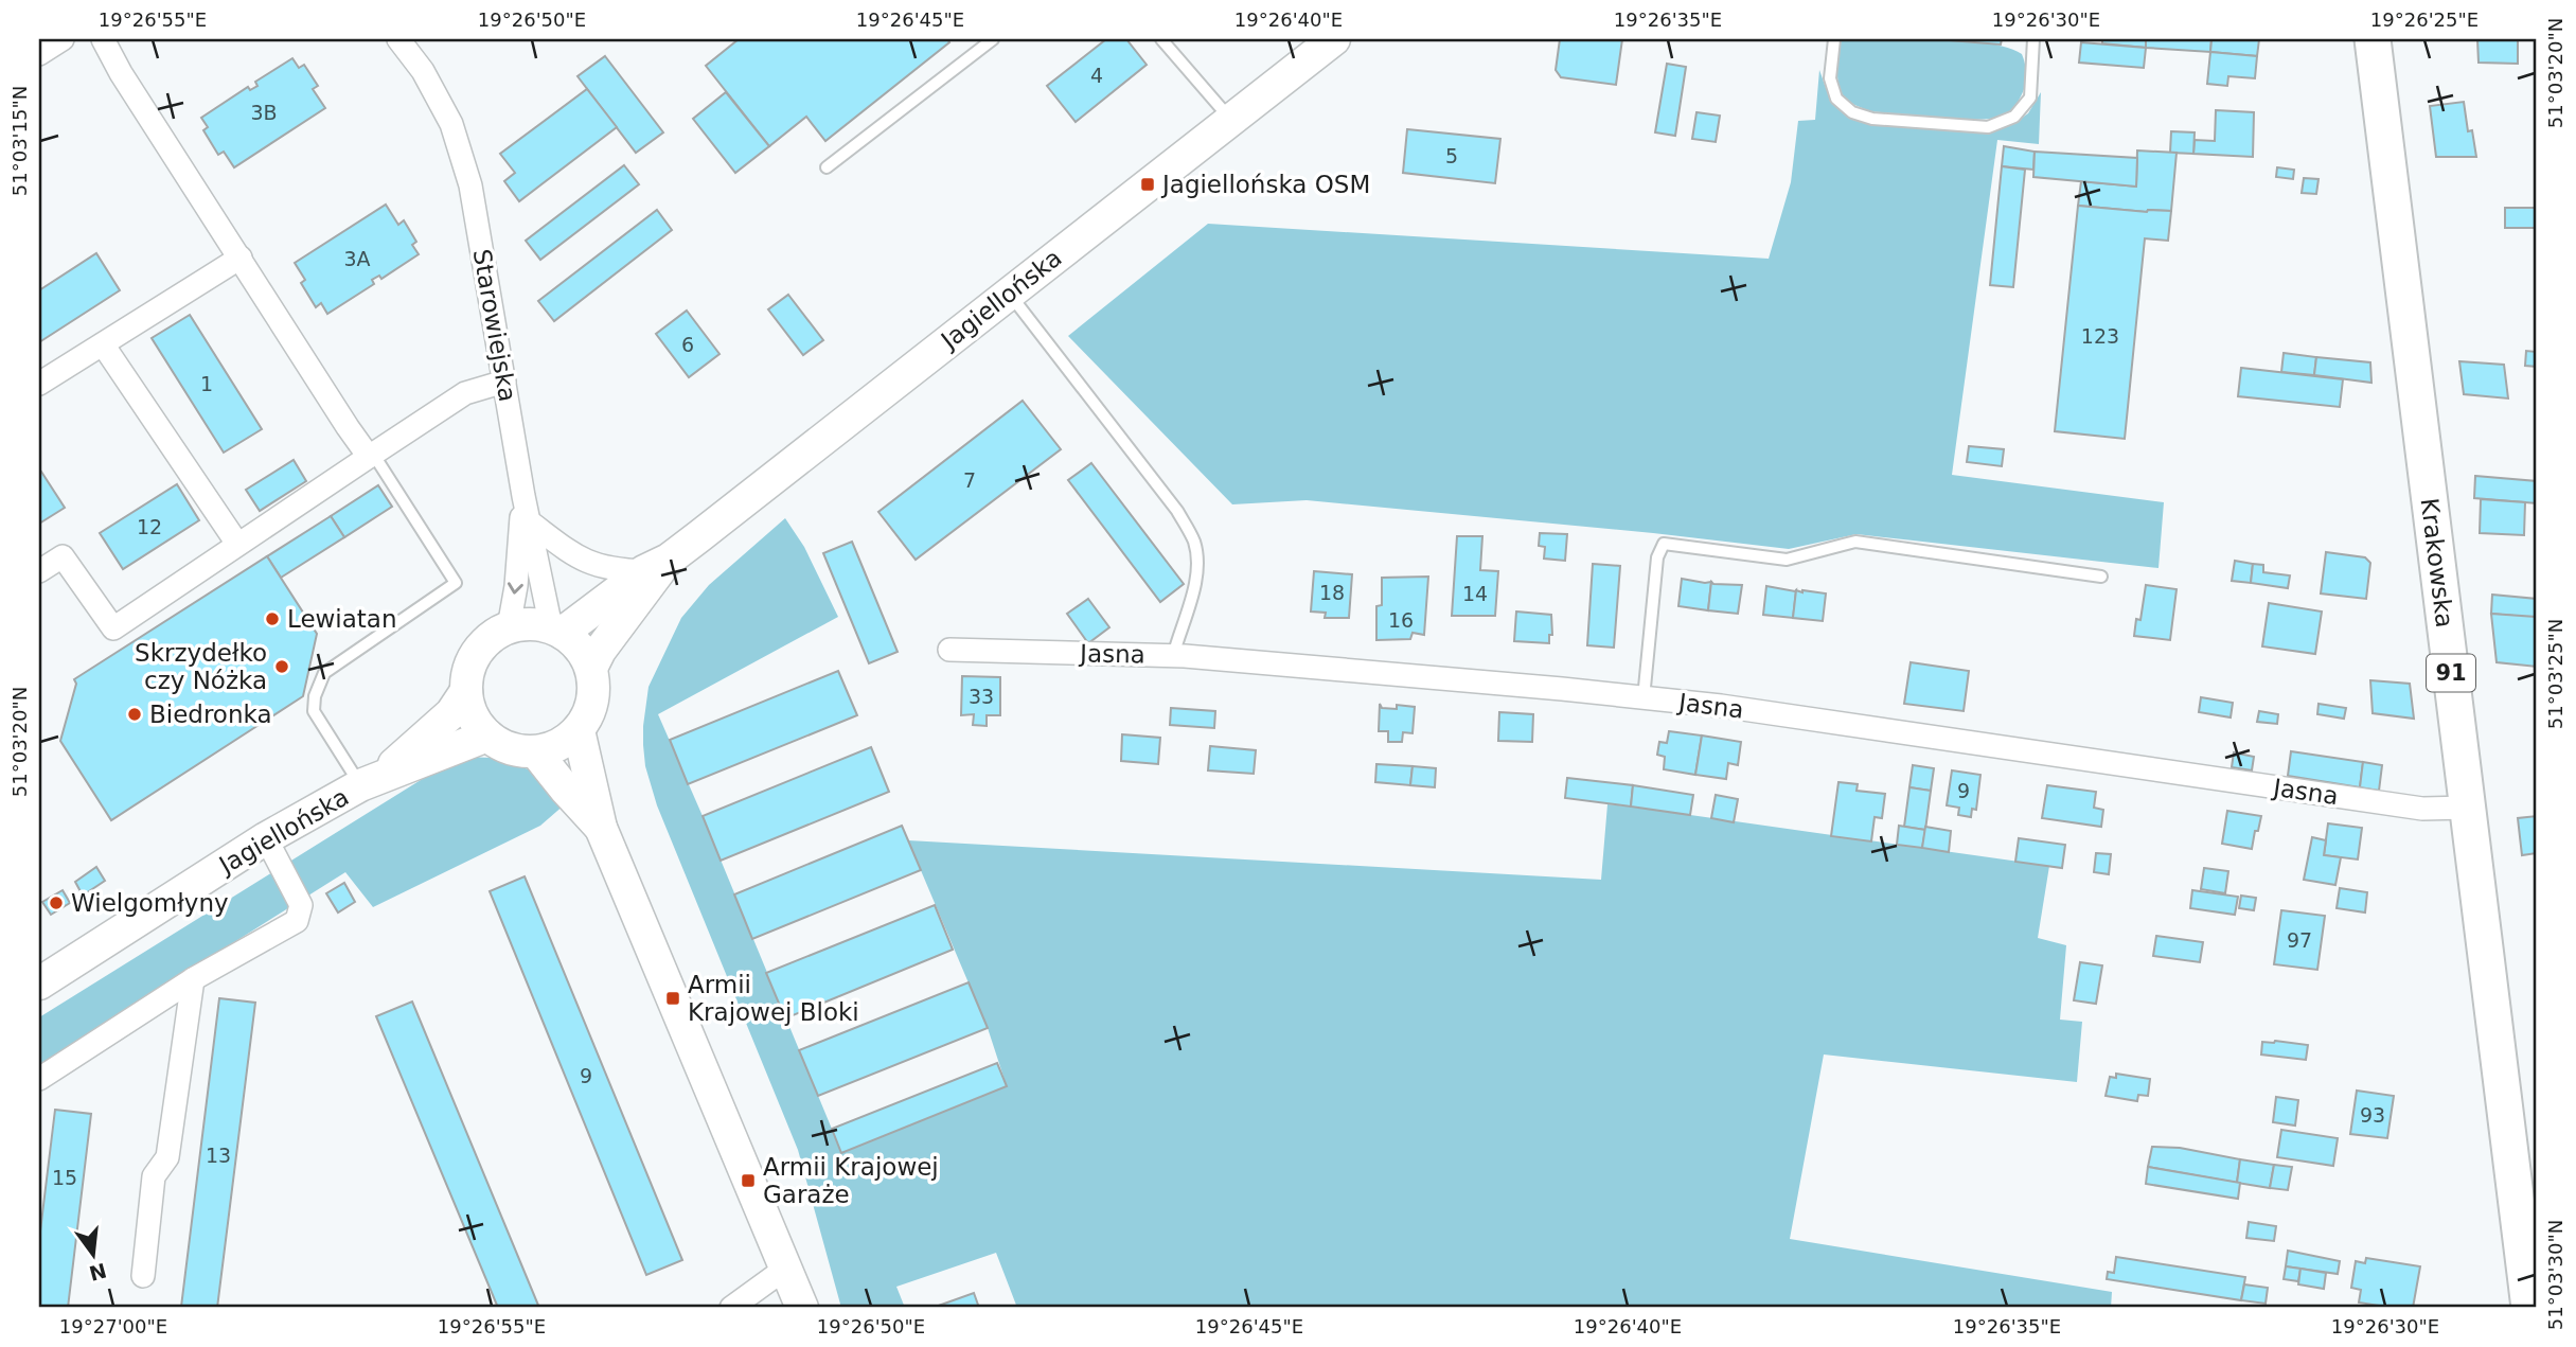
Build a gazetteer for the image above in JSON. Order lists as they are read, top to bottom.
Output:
{
  "streets": {
    "main road": ["Krakowska", "91"],
    "street": ["Jagiellońska", "Starowiejska", "Jasna"]
  },
  "crossings": [
    ["Jagiellońska", "Starowiejska"],
    ["Krakowska", "Jasna"]
  ],
  "places": {
    "transit": ["Jagiellońska OSM", "Armii Krajowej Bloki", "Armii Krajowej Garaże"],
    "other": [
      "Lewiatan",
      "Skrzydełko czy Nóżka",
      "Biedronka",
      "Wielgomłyny"
    ]
  },
  "house_numbers": [
    "4",
    "3B",
    "5",
    "3A",
    "123",
    "6",
    "1",
    "7",
    "12",
    "18",
    "14",
    "16",
    "33",
    "9",
    "97",
    "9",
    "93",
    "13",
    "15"
  ],
  "north": "bottom",
  "coordinates": [
    "19°26'55\"E",
    "19°26'50\"E",
    "19°26'45\"E",
    "19°26'40\"E",
    "19°26'35\"E",
    "19°26'30\"E",
    "19°26'25\"E",
    "51°03'20\"N",
    "51°03'15\"N",
    "51°03'25\"N",
    "51°03'30\"N",
    "19°27'00\"E"
  ]
}
